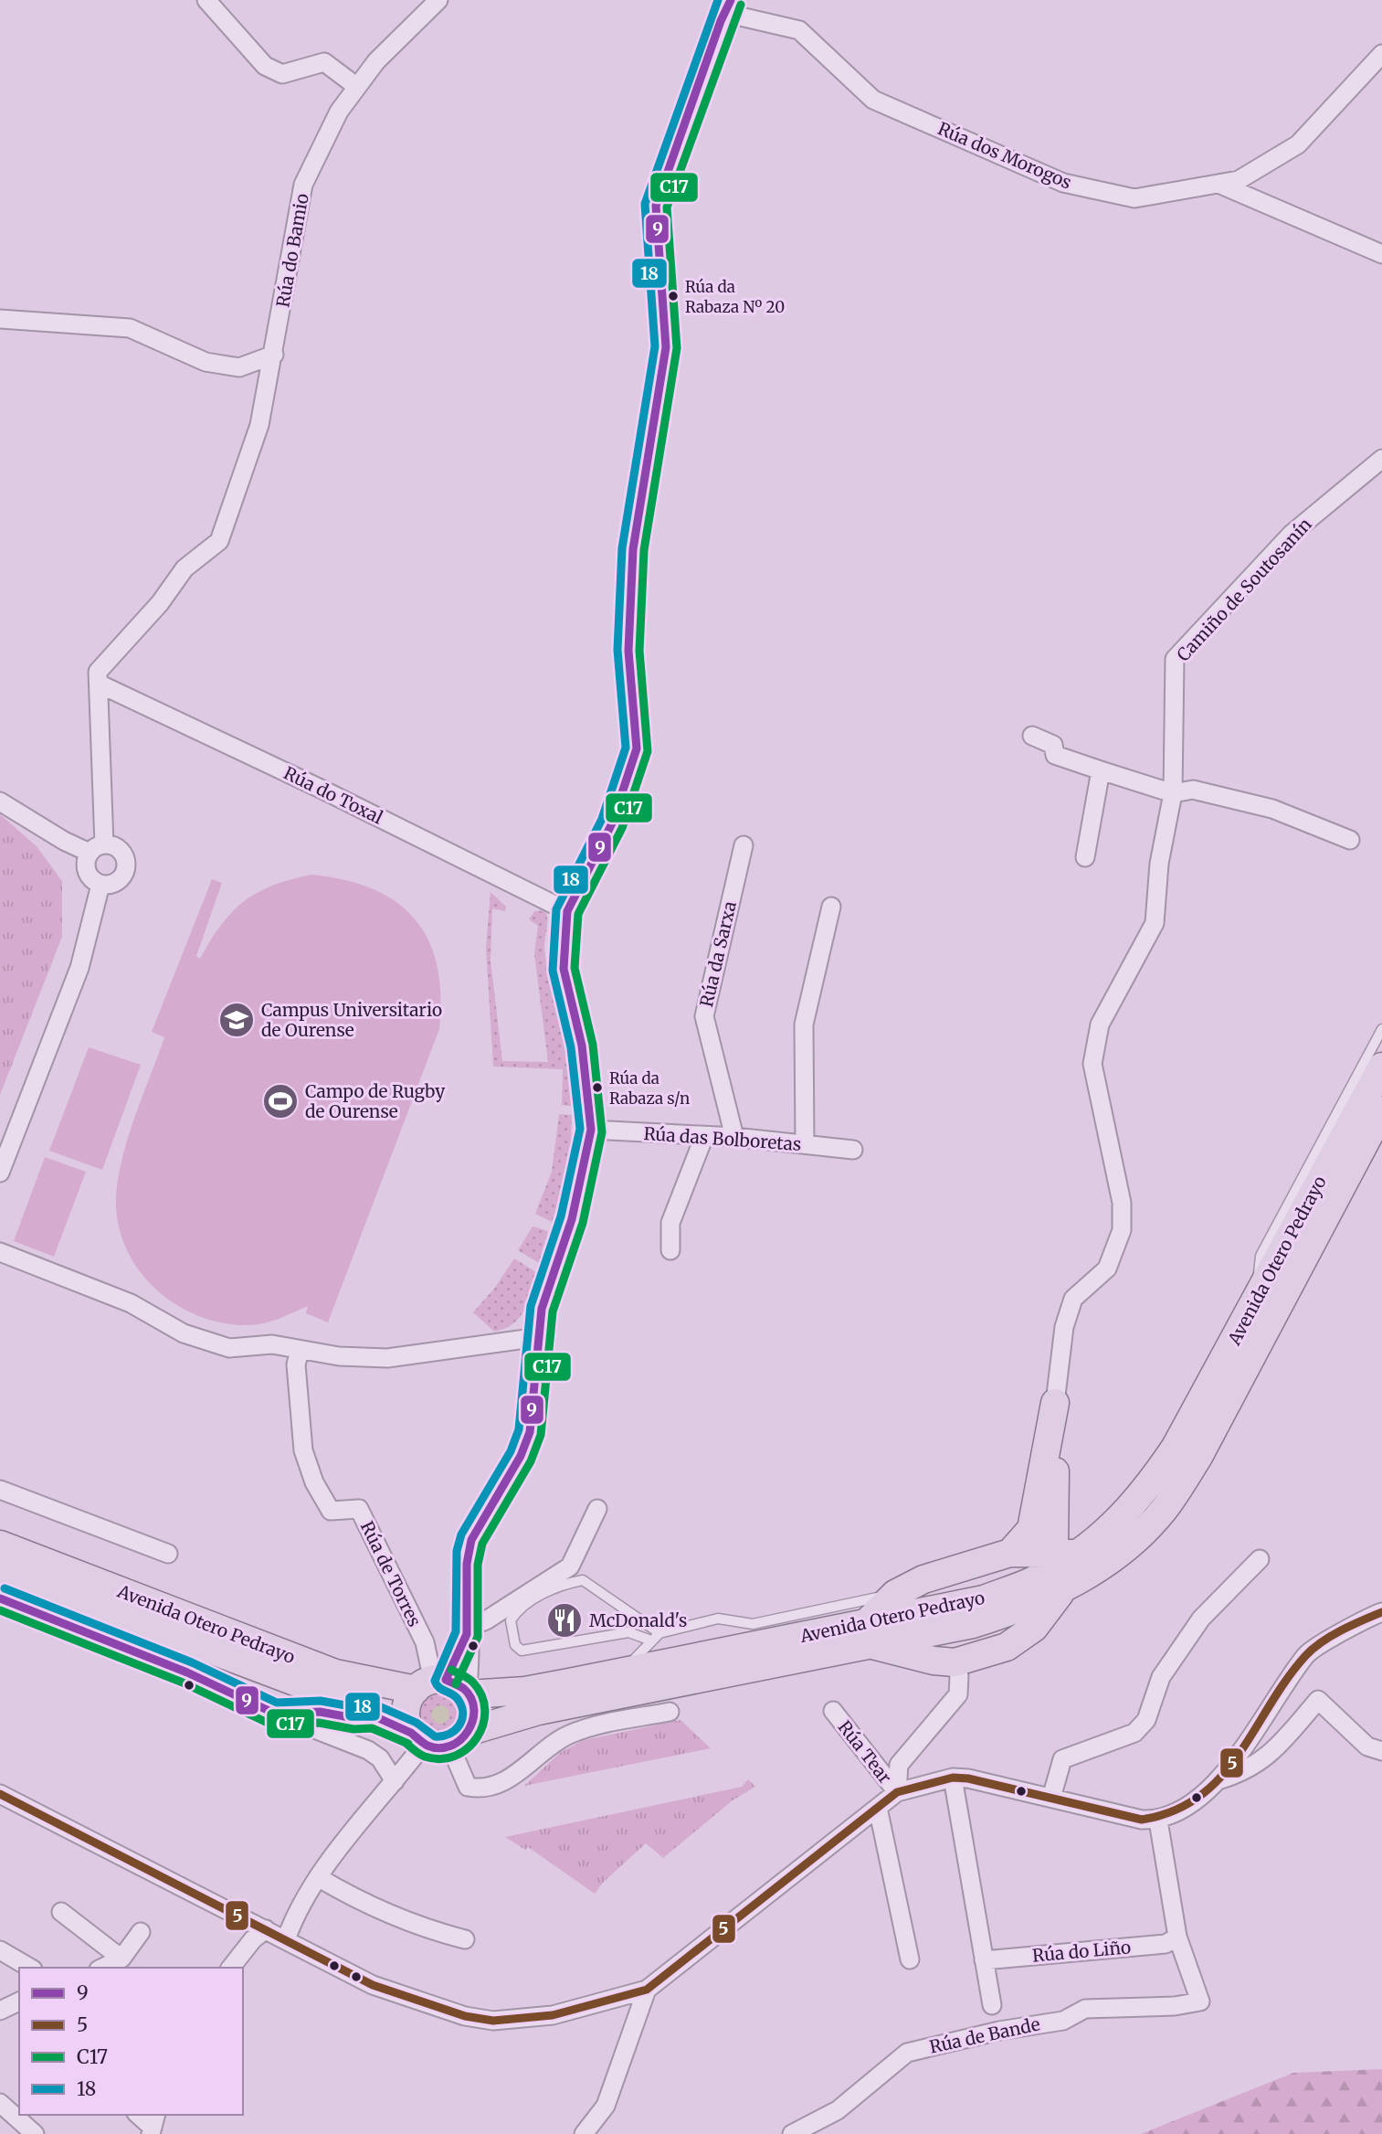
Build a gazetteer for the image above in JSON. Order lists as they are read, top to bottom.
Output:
{
  "streets": {
    "main road": ["Avenida Otero Pedrayo"],
    "street": [
      "Rúa dos Morogos",
      "Rúa do Bamio",
      "Camiño de Soutosanín",
      "Rúa do Toxal",
      "Rúa da Sarxa",
      "Rúa das Bolboretas",
      "Rúa de Torres",
      "Rúa Tear",
      "Rúa do Liño",
      "Rúa de Bande"
    ]
  },
  "crossings": [
    ["Rúa do Bamio", "Rúa do Toxal"],
    ["Rúa da Sarxa", "Rúa das Bolboretas"],
    ["Avenida Otero Pedrayo", "Rúa de Torres"],
    ["Rúa do Liño", "Rúa de Bande"]
  ],
  "places": {
    "other": ["Rúa da Rabaza Nº 20", "Rúa da Rabaza s/n"],
    "school or university": ["Campus Universitario de Ourense"],
    "sports": ["Campo de Rugby de Ourense"],
    "restaurant": ["McDonald's"]
  },
  "lines": [
    "transit line 9",
    "transit line 18",
    "transit line C17",
    "transit line 5"
  ],
  "legend": [
    "9",
    "5",
    "C17",
    "18"
  ]
}
